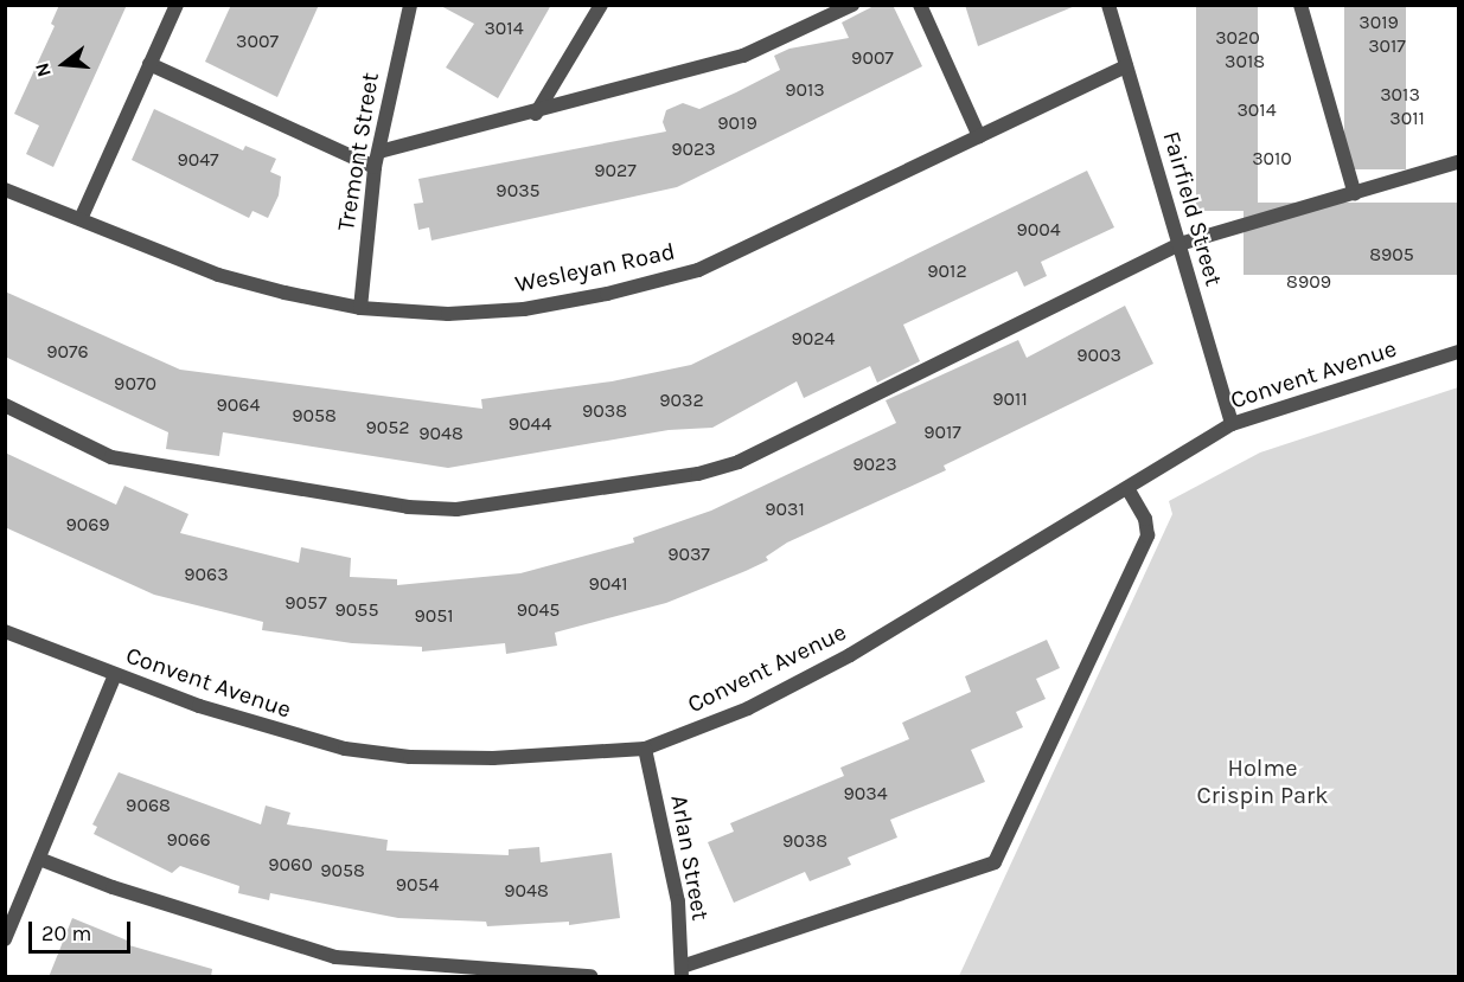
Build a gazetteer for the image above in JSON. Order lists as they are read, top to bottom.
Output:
{
  "streets": {
    "street": [
      "Tremont Street",
      "Fairfield Street",
      "Wesleyan Road",
      "Convent Avenue",
      "Arlan Street"
    ]
  },
  "crossings": [
    ["Tremont Street", "Wesleyan Road"],
    ["Fairfield Street", "Wesleyan Road"],
    ["Fairfield Street", "Convent Avenue"],
    ["Convent Avenue", "Arlan Street"]
  ],
  "parks": ["Holme Crispin Park"],
  "house_numbers": [
    "3019",
    "3014",
    "3020",
    "3007",
    "3017",
    "9007",
    "3018",
    "9013",
    "3013",
    "3014",
    "3011",
    "9019",
    "9023",
    "3010",
    "9047",
    "9027",
    "9035",
    "9004",
    "8905",
    "9012",
    "8909",
    "9024",
    "9076",
    "9003",
    "9070",
    "9011",
    "9032",
    "9064",
    "9038",
    "9058",
    "9044",
    "9052",
    "9017",
    "9048",
    "9023",
    "9031",
    "9069",
    "9037",
    "9063",
    "9041",
    "9057",
    "9055",
    "9045",
    "9051",
    "9034",
    "9068",
    "9066",
    "9038",
    "9060",
    "9058",
    "9054",
    "9048"
  ],
  "scale_bar": "20 m",
  "north": "left"
}
